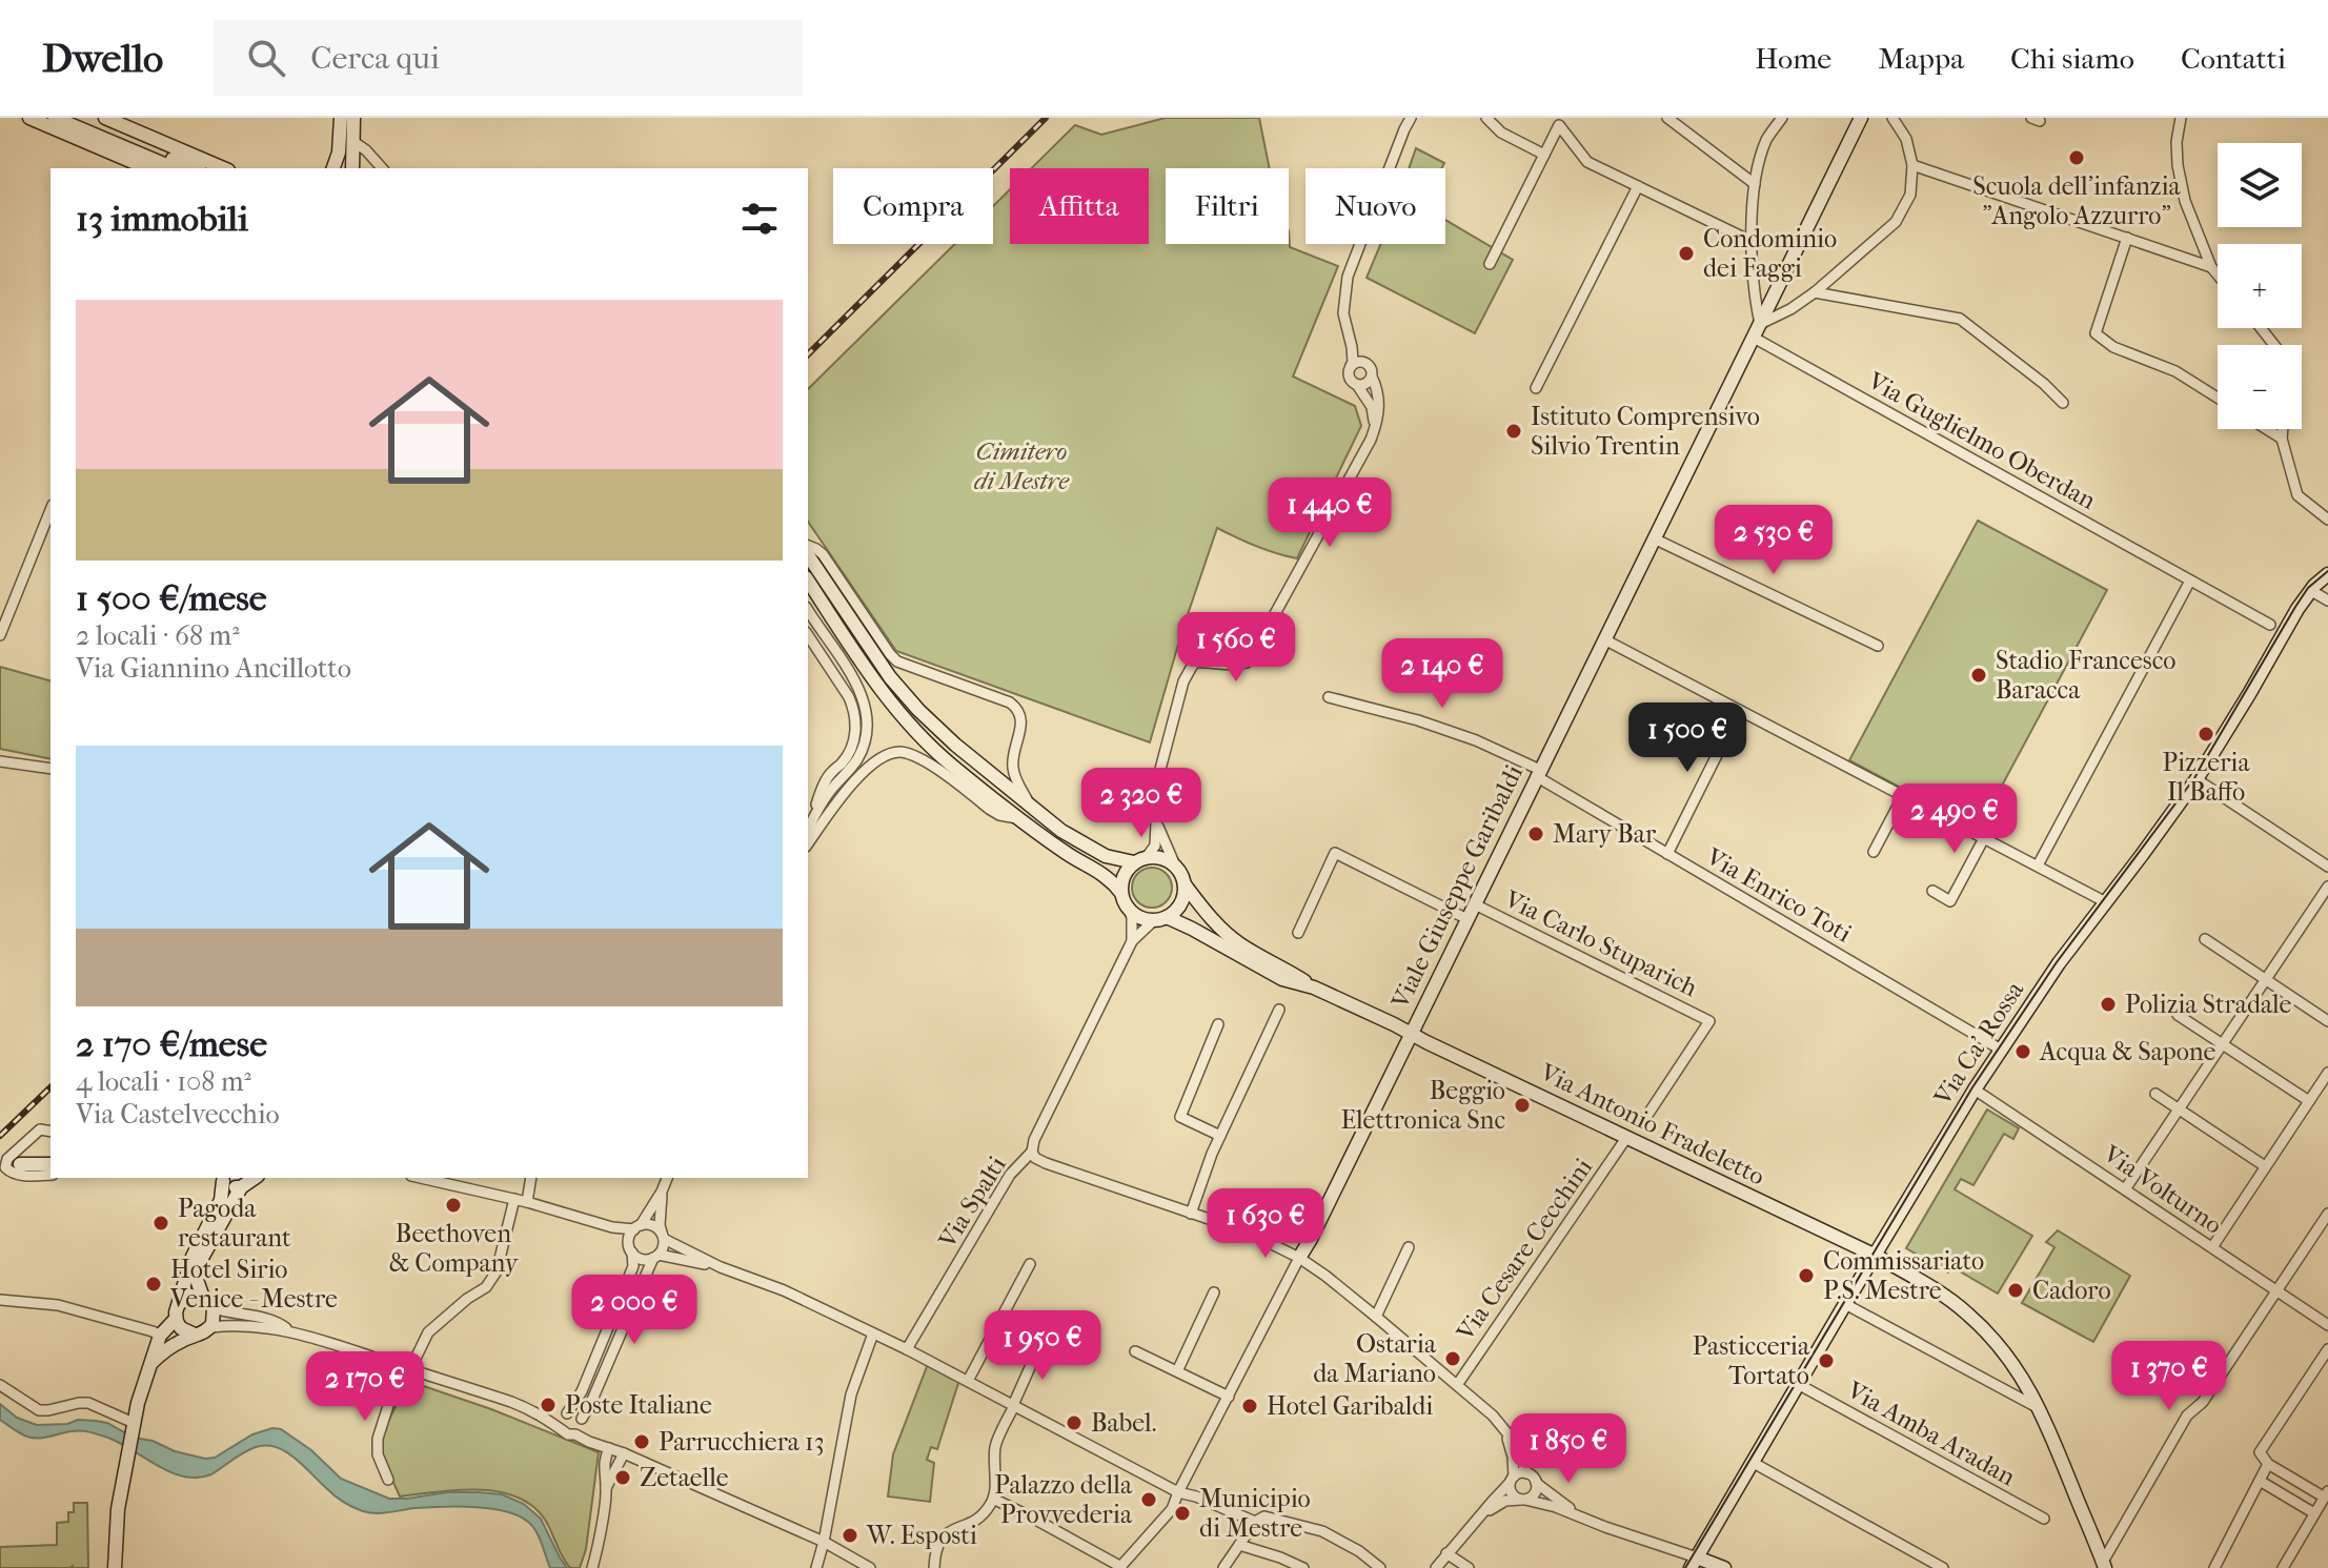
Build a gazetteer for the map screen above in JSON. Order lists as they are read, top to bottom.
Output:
{
  "streets": {
    "street": [
      "Via Guglielmo Oberdan",
      "Viale Giuseppe Garibaldi",
      "Via Enrico Toti",
      "Via Carlo Stuparich",
      "Via Ca' Rossa",
      "Via Antonio Fradeletto",
      "Via Volturno",
      "Via Spalti",
      "Via Cesare Cecchini",
      "Via Amba Aradan"
    ]
  },
  "crossings": [
    ["Via Guglielmo Oberdan", "Viale Giuseppe Garibaldi"],
    ["Viale Giuseppe Garibaldi", "Via Enrico Toti"],
    ["Viale Giuseppe Garibaldi", "Via Carlo Stuparich"],
    ["Viale Giuseppe Garibaldi", "Via Antonio Fradeletto"],
    ["Viale Giuseppe Garibaldi", "Via Spalti"],
    ["Via Enrico Toti", "Via Ca' Rossa"],
    ["Via Ca' Rossa", "Via Antonio Fradeletto"],
    ["Via Ca' Rossa", "Via Volturno"],
    ["Via Ca' Rossa", "Via Amba Aradan"],
    ["Via Antonio Fradeletto", "Via Cesare Cecchini"],
    ["Via Spalti", "Via Cesare Cecchini"]
  ],
  "parks": ["Cimitero di Mestre"],
  "places": [
    "Scuola dell'infanzia \"Angolo Azzurro\"",
    "Condominio dei Faggi",
    "Istituto Comprensivo Silvio Trentin",
    "Stadio Francesco Baracca",
    "Pizzeria Il Baffo",
    "Mary Bar",
    "Polizia Stradale",
    "Acqua & Sapone",
    "Beggio Elettronica Snc",
    "Beethoven & Company",
    "Pagoda restaurant",
    "Commissariato P.S. Mestre",
    "Hotel Sirio Venice - Mestre",
    "Cadoro",
    "Ostaria da Mariano",
    "Pasticceria Tortato",
    "Poste Italiane",
    "Hotel Garibaldi",
    "Babel.",
    "Parrucchiera 13",
    "Zetaelle",
    "Palazzo della Provvederia",
    "Municipio di Mestre",
    "W. Esposti"
  ],
  "page": {
    "header": "Dwello",
    "search": "Cerca qui",
    "nav": [
      "Home",
      "Mappa",
      "Chi siamo",
      "Contatti"
    ],
    "map_buttons": ["+", "−"],
    "chip": [
      "Compra",
      "Affitta",
      "Filtri",
      "Nuovo"
    ],
    "heading": "13 immobili",
    "list": [
      {
        "name": "1 500 €/mese",
        "note": "2 locali · 68 m² · Via Giannino Ancillotto"
      },
      {
        "name": "2 170 €/mese",
        "note": "4 locali · 108 m² · Via Castelvecchio"
      }
    ],
    "price": [
      "1 440 €",
      "2 530 €",
      "1 560 €",
      "2 140 €",
      "1 500 €",
      "2 320 €",
      "2 490 €",
      "1 630 €",
      "2 000 €",
      "1 950 €",
      "1 370 €",
      "2 170 €",
      "1 850 €"
    ]
  }
}
